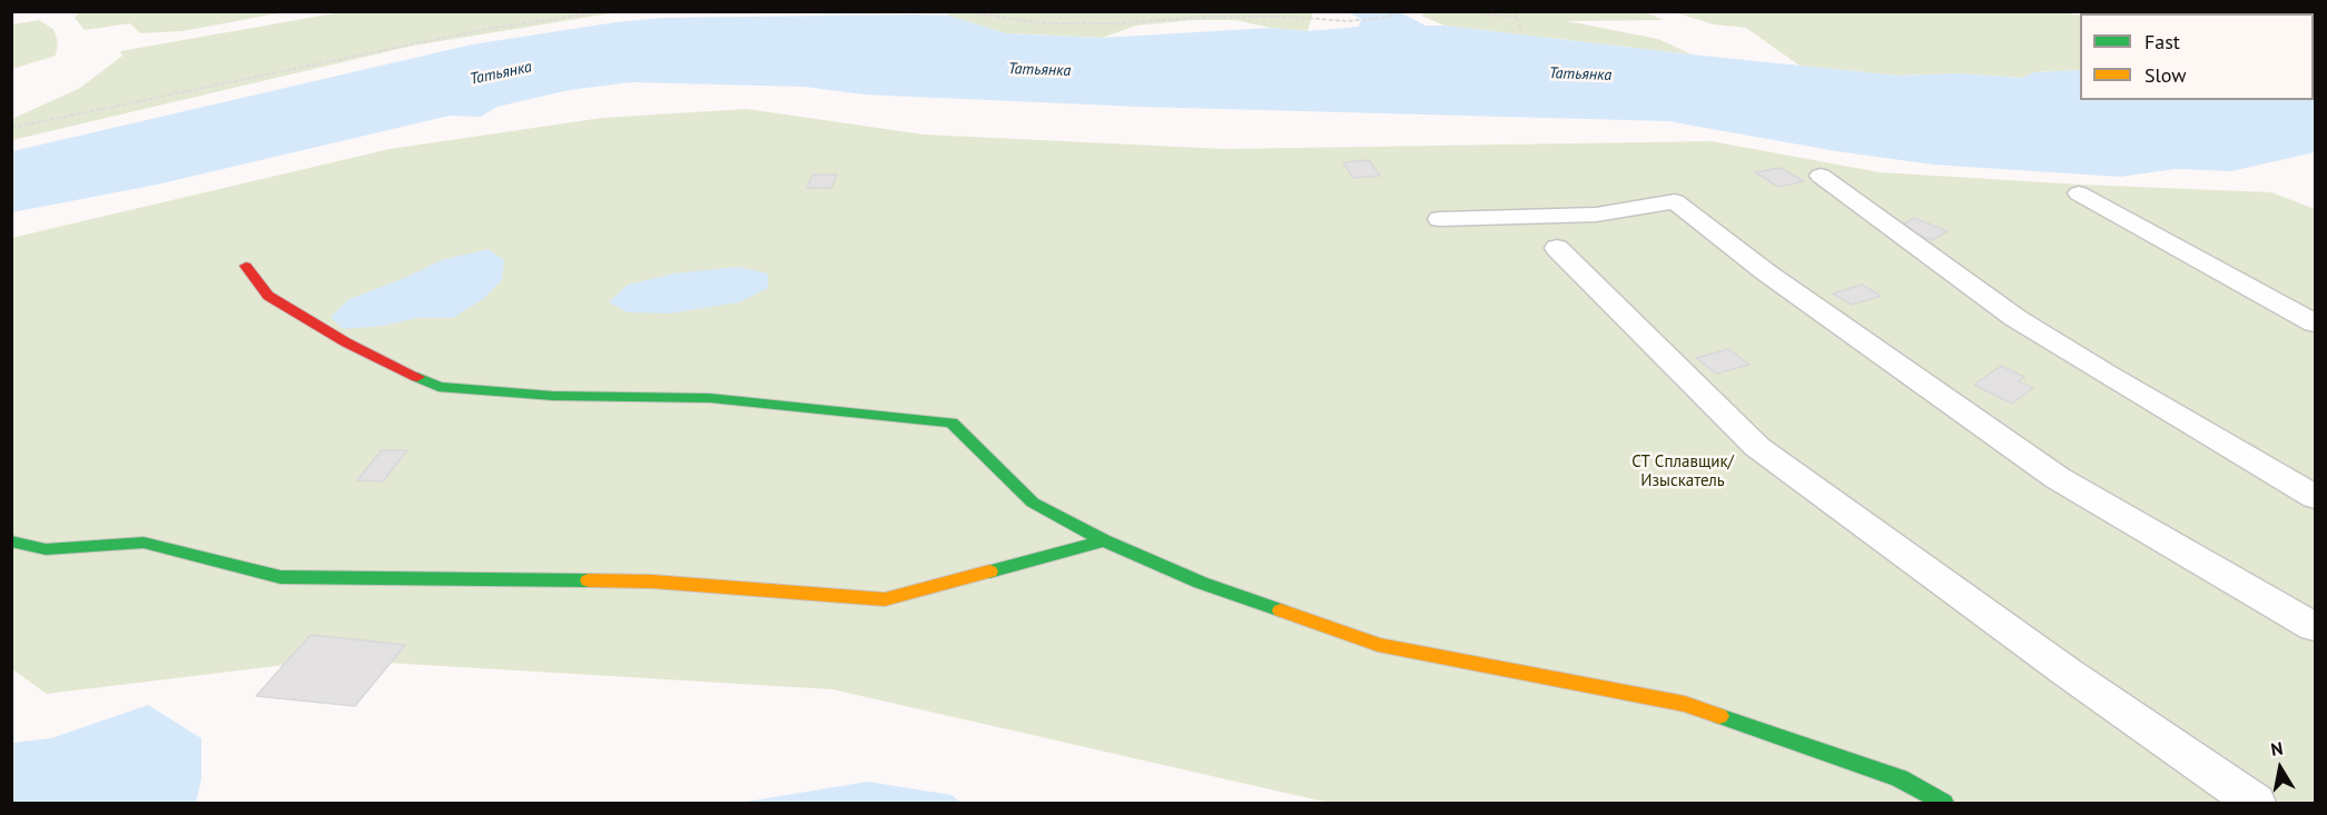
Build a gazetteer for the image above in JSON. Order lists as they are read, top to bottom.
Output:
{
  "water": ["Татьянка"],
  "parks": ["СТ Сплавщик/ Изыскатель"],
  "legend": ["Fast", "Slow"],
  "north": "top"
}
